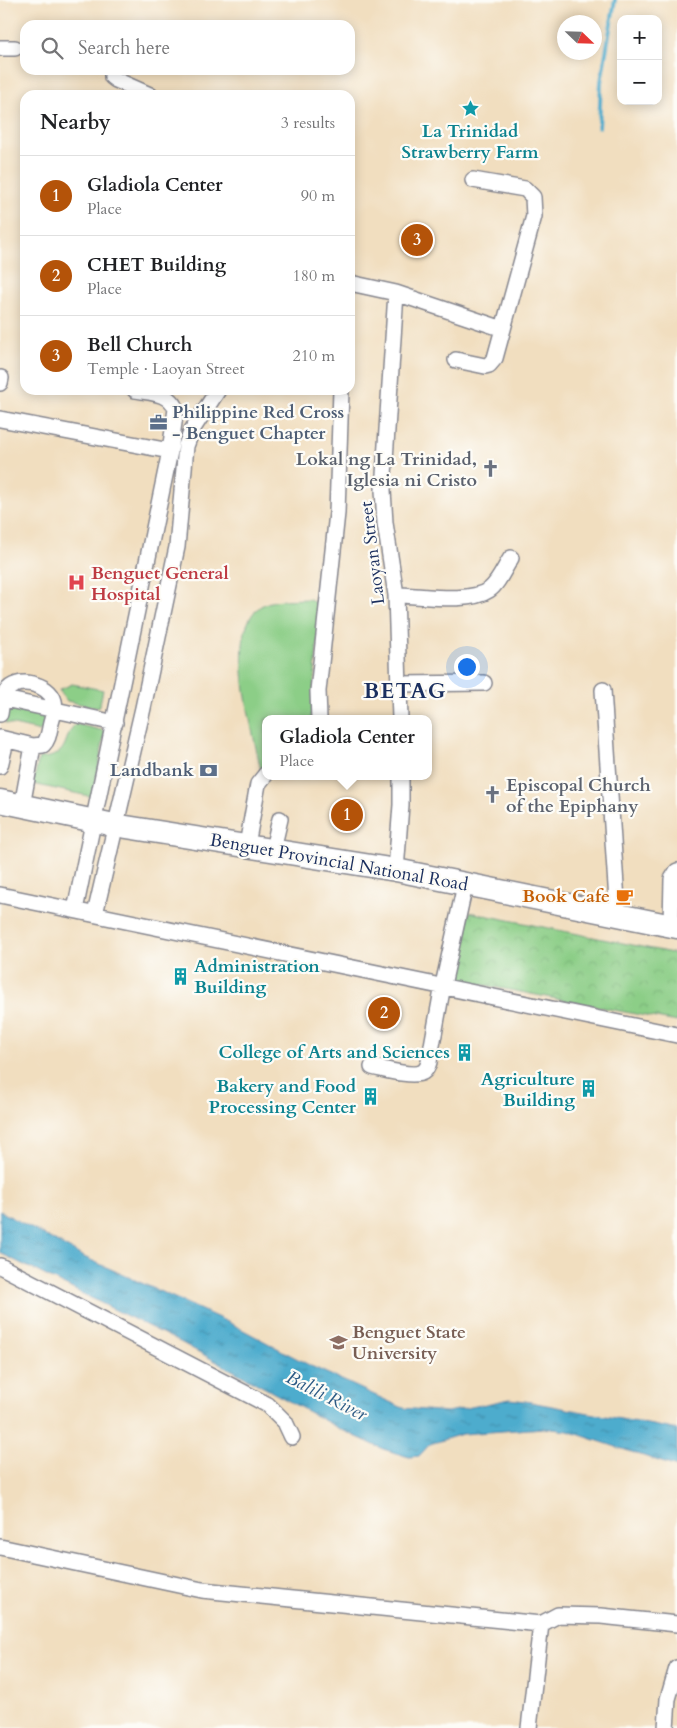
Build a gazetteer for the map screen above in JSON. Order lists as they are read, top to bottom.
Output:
{
  "streets": {
    "highway": ["Benguet Provincial National Road"],
    "street": ["Laoyan Street"]
  },
  "districts": ["BETAG"],
  "water": ["Balili River"],
  "places": {
    "place": ["La Trinidad Strawberry Farm"],
    "office": ["Philippine Red Cross - Benguet Chapter"],
    "church": ["Lokal ng La Trinidad, Iglesia ni Cristo", "Episcopal Church of the Epiphany"],
    "hospital": ["Benguet General Hospital"],
    "bank": ["Landbank"],
    "cafe": ["Book Cafe"],
    "building": [
      "Administration Building",
      "College of Arts and Sciences",
      "Agriculture Building",
      "Bakery and Food Processing Center"
    ],
    "school or university": ["Benguet State University"]
  },
  "north": "bottom right",
  "page": {
    "map_buttons": ["+", "−"],
    "search": "Search here",
    "heading": ["Nearby", "3 results"],
    "list": [
      {
        "mark": "1",
        "name": "Gladiola Center",
        "note": "Place",
        "value": "90 m"
      },
      {
        "mark": "2",
        "name": "CHET Building",
        "note": "Place",
        "value": "180 m"
      },
      {
        "mark": "3",
        "name": "Bell Church",
        "note": "Temple · Laoyan Street",
        "value": "210 m"
      }
    ],
    "pins": ["3", "1", "2"],
    "popup": ["Gladiola Center", "Place"]
  }
}
